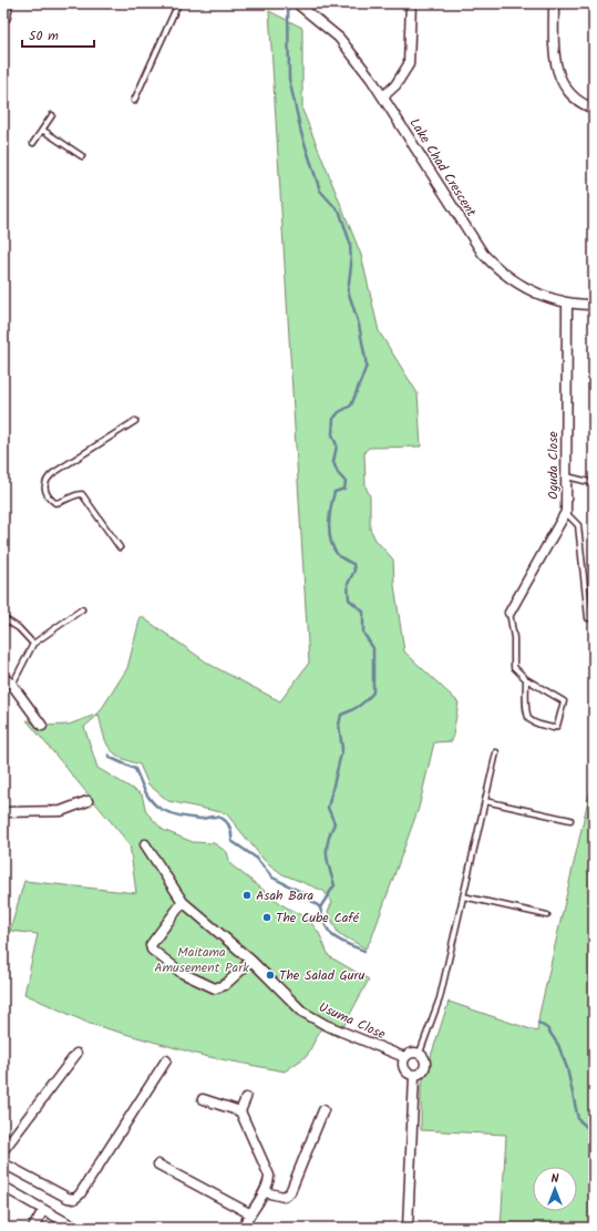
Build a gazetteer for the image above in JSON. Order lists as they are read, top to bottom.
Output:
{
  "streets": {
    "street": ["Lake Chad Crescent", "Oguda Close", "Usuma Close"]
  },
  "crossings": [
    ["Lake Chad Crescent", "Oguda Close"]
  ],
  "parks": ["Maitama Amusement Park"],
  "places": ["Asah Bara", "The Cube Café", "The Salad Guru"],
  "scale_bar": "50 m",
  "north": "top"
}
